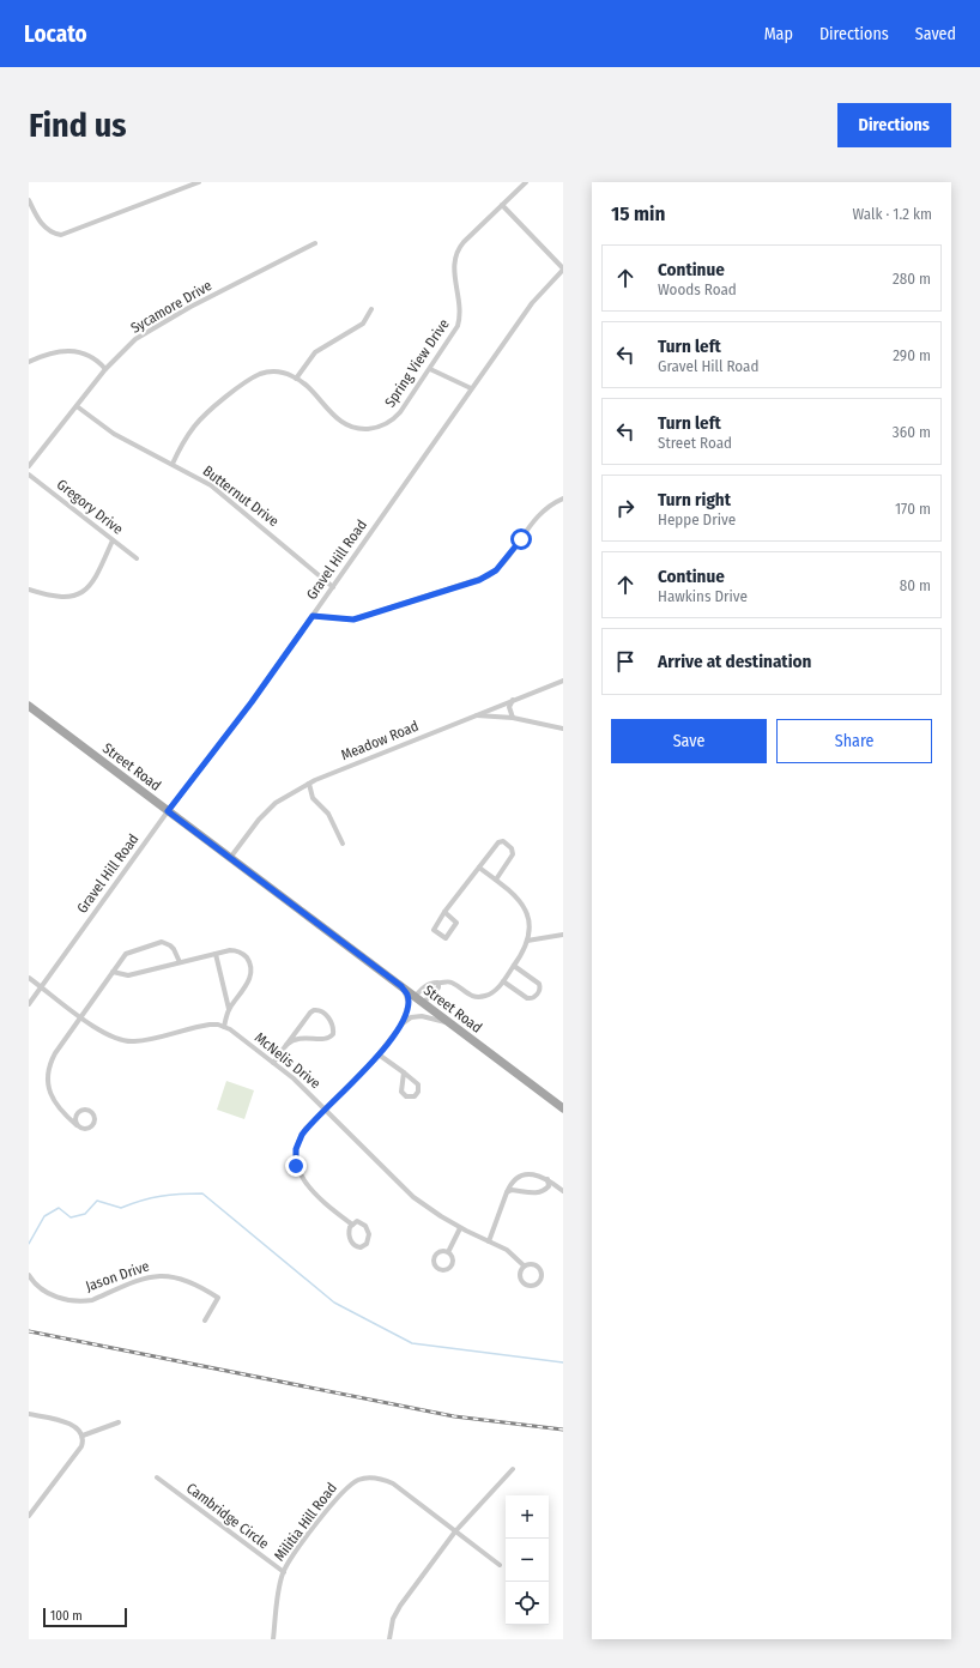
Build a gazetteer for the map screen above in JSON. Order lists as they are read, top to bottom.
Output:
{
  "streets": {
    "main road": ["Street Road"],
    "street": [
      "Sycamore Drive",
      "Spring View Drive",
      "Butternut Drive",
      "Gregory Drive",
      "Gravel Hill Road",
      "Meadow Road",
      "McNelis Drive",
      "Jason Drive",
      "Cambridge Circle",
      "Militia Hill Road"
    ]
  },
  "crossings": [
    ["Sycamore Drive", "Butternut Drive"],
    ["Spring View Drive", "Butternut Drive"],
    ["Butternut Drive", "Gravel Hill Road"],
    ["Gravel Hill Road", "Street Road"],
    ["Meadow Road", "Street Road"],
    ["Cambridge Circle", "Militia Hill Road"]
  ],
  "scale_bar": "100 m",
  "page": {
    "header": "Locato",
    "nav": ["Map", "Directions", "Saved"],
    "buttons": [
      "Directions",
      ["Save", "Share"]
    ],
    "title": "Find us",
    "heading": ["15 min", "Walk · 1.2 km"],
    "list": [
      ["Continue", "Woods Road", "280 m"],
      ["Turn left", "Gravel Hill Road", "290 m"],
      ["Turn left", "Street Road", "360 m"],
      ["Turn right", "Heppe Drive", "170 m"],
      ["Continue", "Hawkins Drive", "80 m"],
      "Arrive at destination"
    ],
    "map_buttons": ["+", "−"],
    "scale": "100 m"
  }
}
